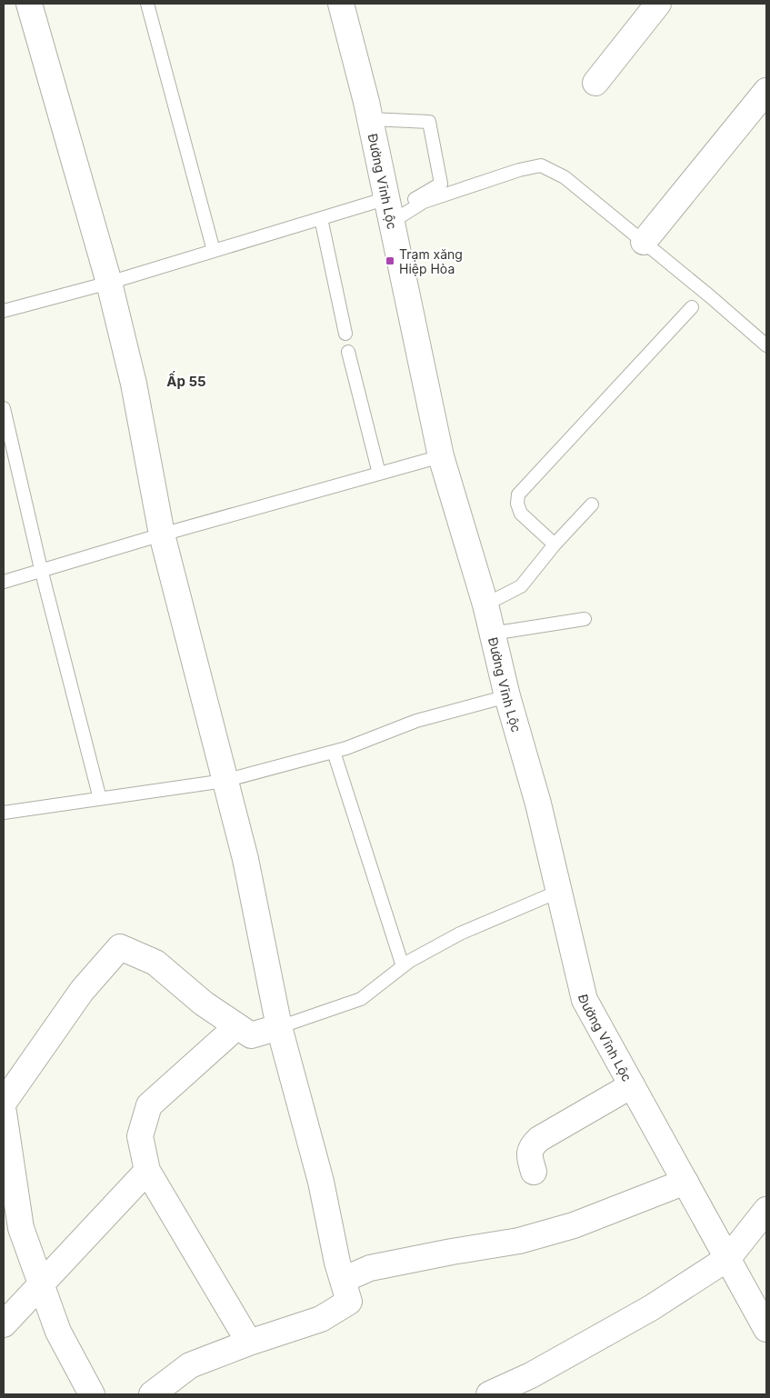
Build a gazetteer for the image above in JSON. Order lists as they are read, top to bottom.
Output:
{
  "streets": {
    "street": ["Đường Vĩnh Lộc"]
  },
  "districts": ["Ấp 55"],
  "places": {
    "transit": ["Trạm xăng Hiệp Hòa"]
  }
}
